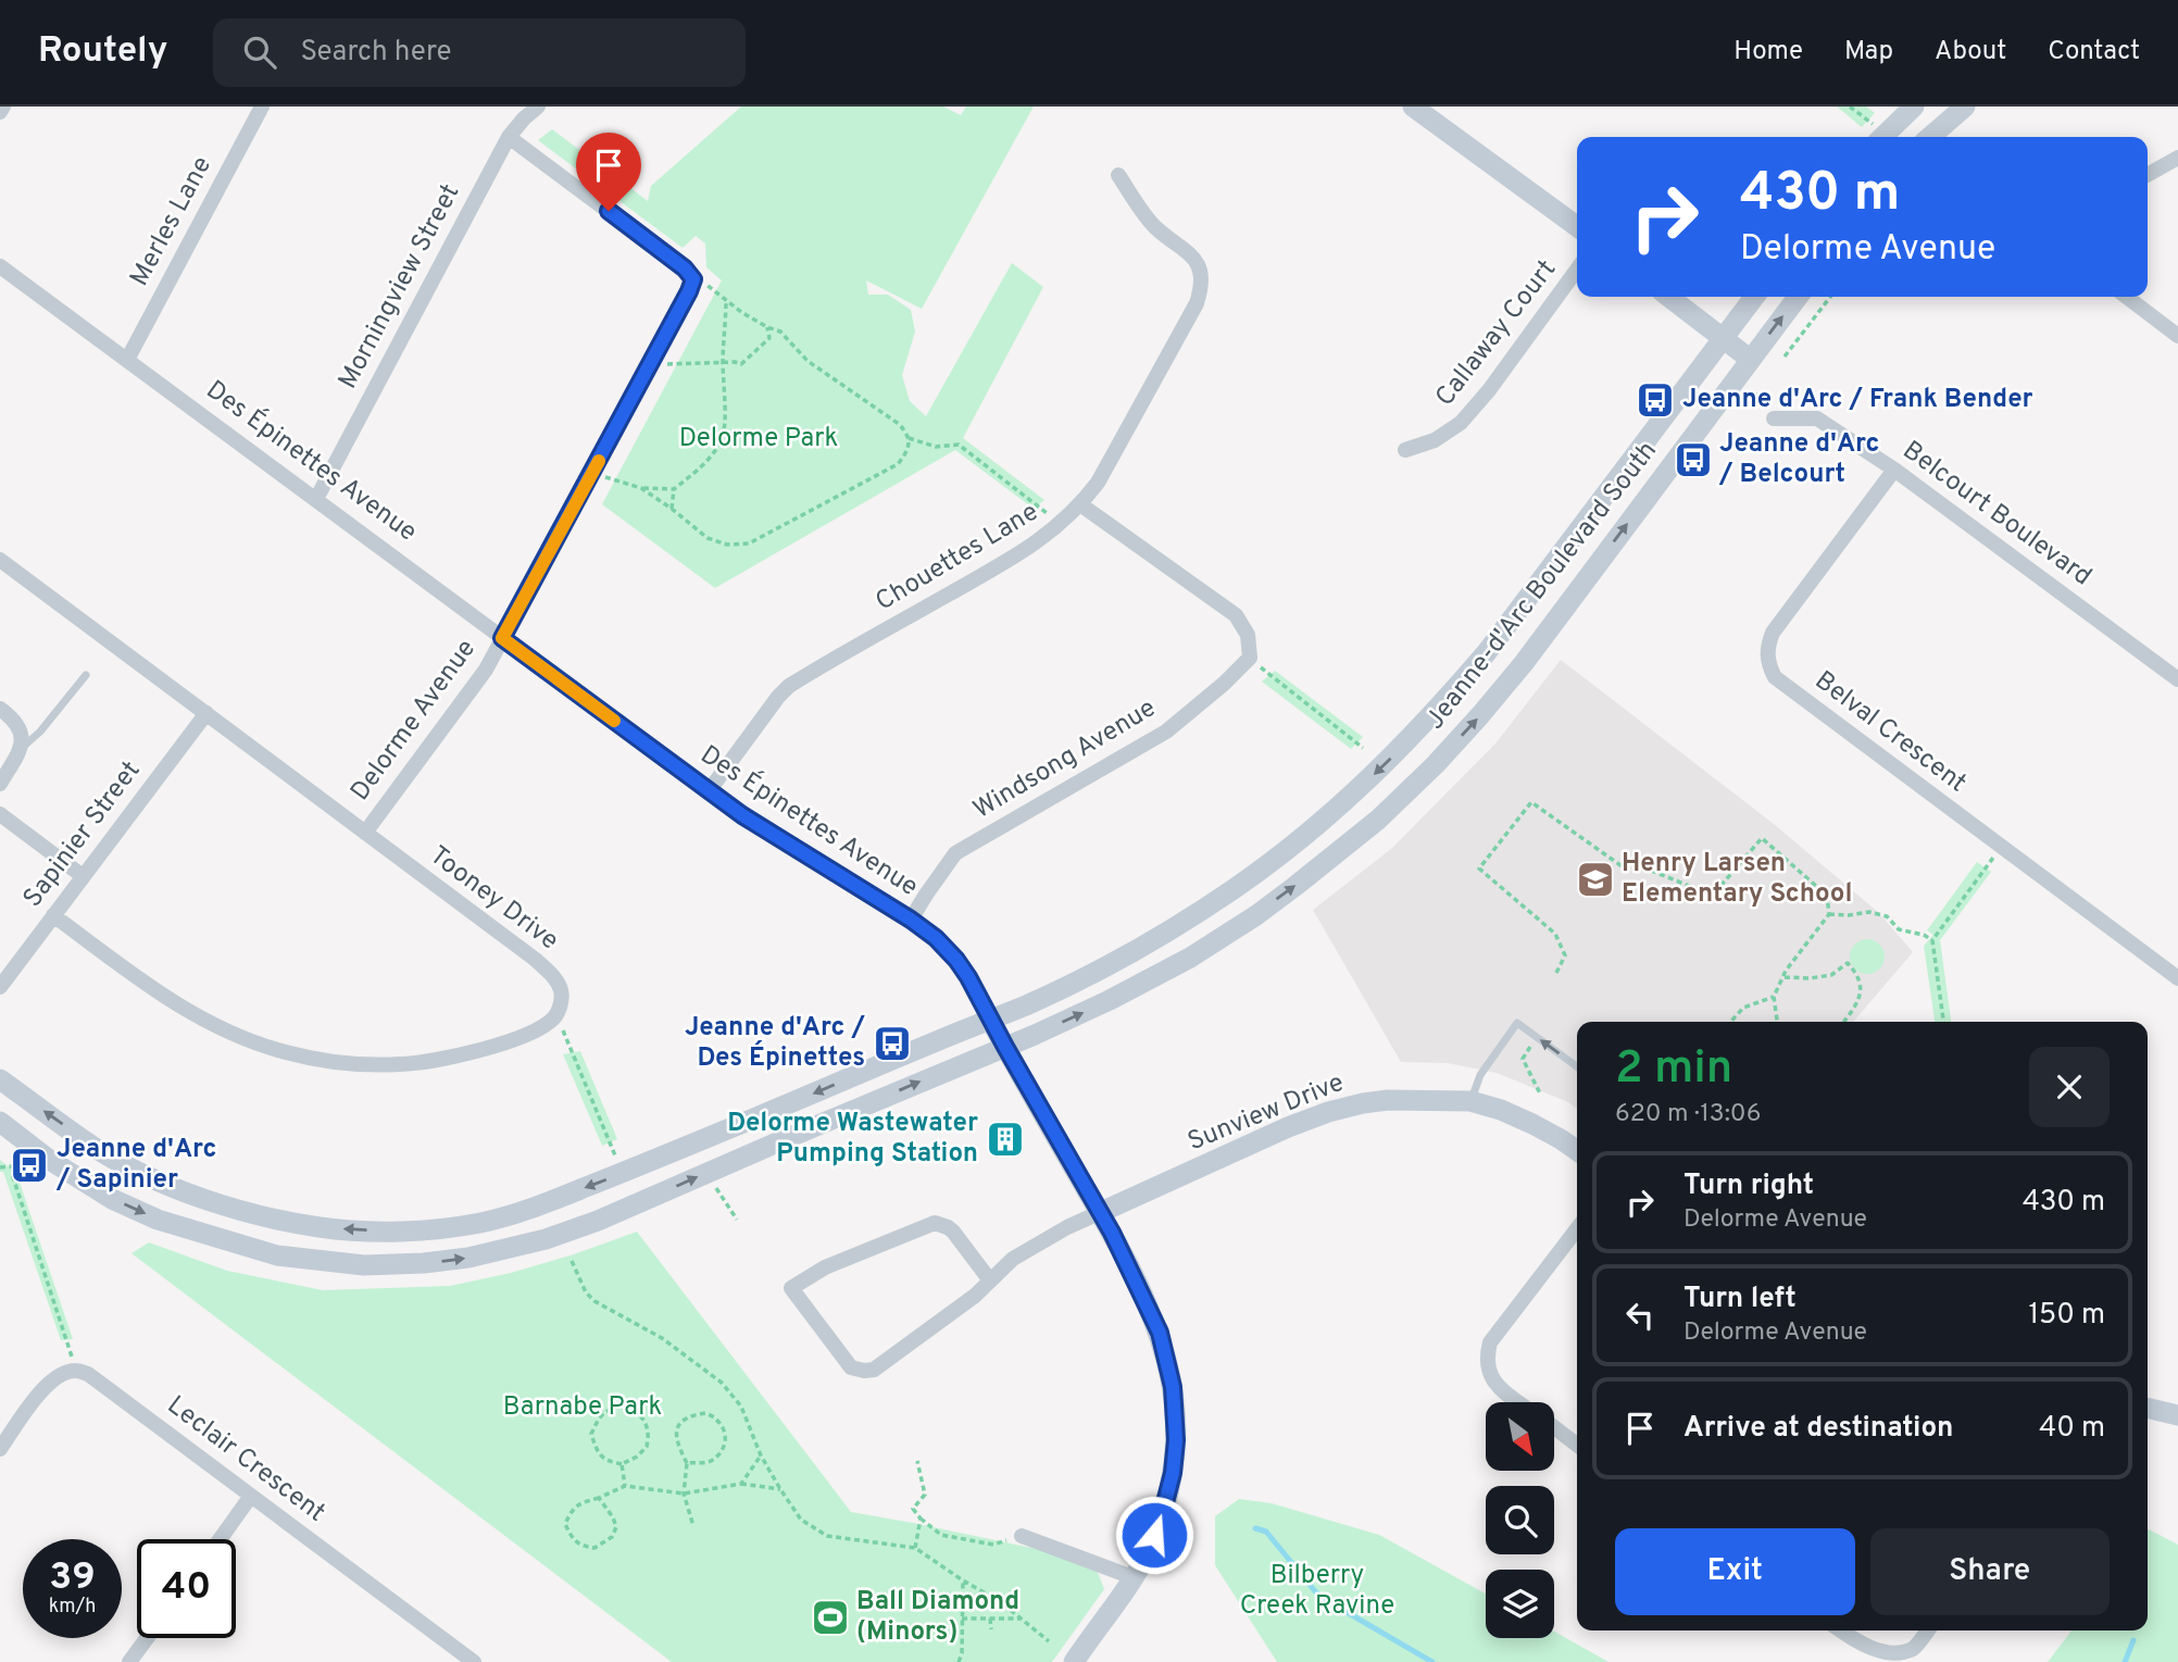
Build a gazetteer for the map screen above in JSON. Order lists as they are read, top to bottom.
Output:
{
  "streets": {
    "main road": ["Des Épinettes Avenue", "Jeanne-d'Arc Boulevard South", "Sunview Drive"],
    "street": [
      "Merles Lane",
      "Morningview Street",
      "Callaway Court",
      "Belcourt Boulevard",
      "Chouettes Lane",
      "Delorme Avenue",
      "Belval Crescent",
      "Windsong Avenue",
      "Sapinier Street",
      "Tooney Drive",
      "Leclair Crescent"
    ]
  },
  "crossings": [
    ["Merles Lane", "Des Épinettes Avenue"],
    ["Morningview Street", "Des Épinettes Avenue"],
    ["Des Épinettes Avenue", "Chouettes Lane"],
    ["Des Épinettes Avenue", "Jeanne-d'Arc Boulevard South"],
    ["Des Épinettes Avenue", "Delorme Avenue"],
    ["Des Épinettes Avenue", "Windsong Avenue"],
    ["Des Épinettes Avenue", "Sunview Drive"],
    ["Belcourt Boulevard", "Belval Crescent"],
    ["Delorme Avenue", "Tooney Drive"],
    ["Sapinier Street", "Tooney Drive"]
  ],
  "parks": ["Delorme Park", "Barnabe Park", "Bilberry Creek Ravine"],
  "places": {
    "bus stop": [
      "Jeanne d'Arc / Frank Bender",
      "Jeanne d'Arc / Belcourt",
      "Jeanne d'Arc / Des Épinettes",
      "Jeanne d'Arc / Sapinier"
    ],
    "school or university": ["Henry Larsen Elementary School"],
    "building": ["Delorme Wastewater Pumping Station"],
    "sports": ["Ball Diamond (Minors)"]
  },
  "north": "bottom right",
  "page": {
    "header": "Routely",
    "search": "Search here",
    "nav": [
      "Home",
      "Map",
      "About",
      "Contact"
    ],
    "turn": ["430 m", "Delorme Avenue"],
    "heading": ["2 min", "620 m · 13:06"],
    "list": [
      {
        "name": "Turn right",
        "note": "Delorme Avenue",
        "value": "430 m"
      },
      {
        "name": "Turn left",
        "note": "Delorme Avenue",
        "value": "150 m"
      },
      {
        "name": "Arrive at destination",
        "value": "40 m"
      }
    ],
    "buttons": ["Exit", "Share"],
    "speed": "39 km/h",
    "limit": "40"
  }
}
